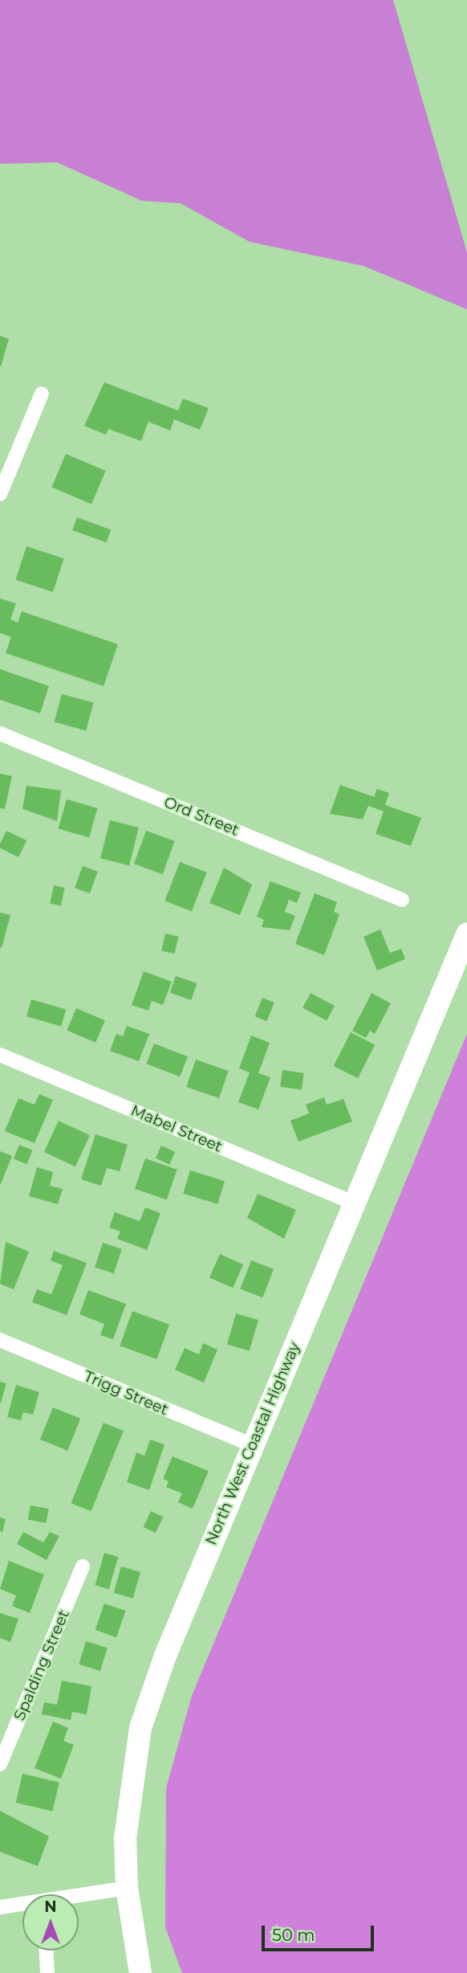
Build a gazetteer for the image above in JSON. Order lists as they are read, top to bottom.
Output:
{
  "streets": {
    "highway": ["North West Coastal Highway"],
    "street": [
      "Ord Street",
      "Mabel Street",
      "Trigg Street",
      "Spalding Street"
    ]
  },
  "crossings": [
    ["Mabel Street", "North West Coastal Highway"],
    ["Trigg Street", "North West Coastal Highway"]
  ],
  "scale_bar": "50 m",
  "north": "top"
}
